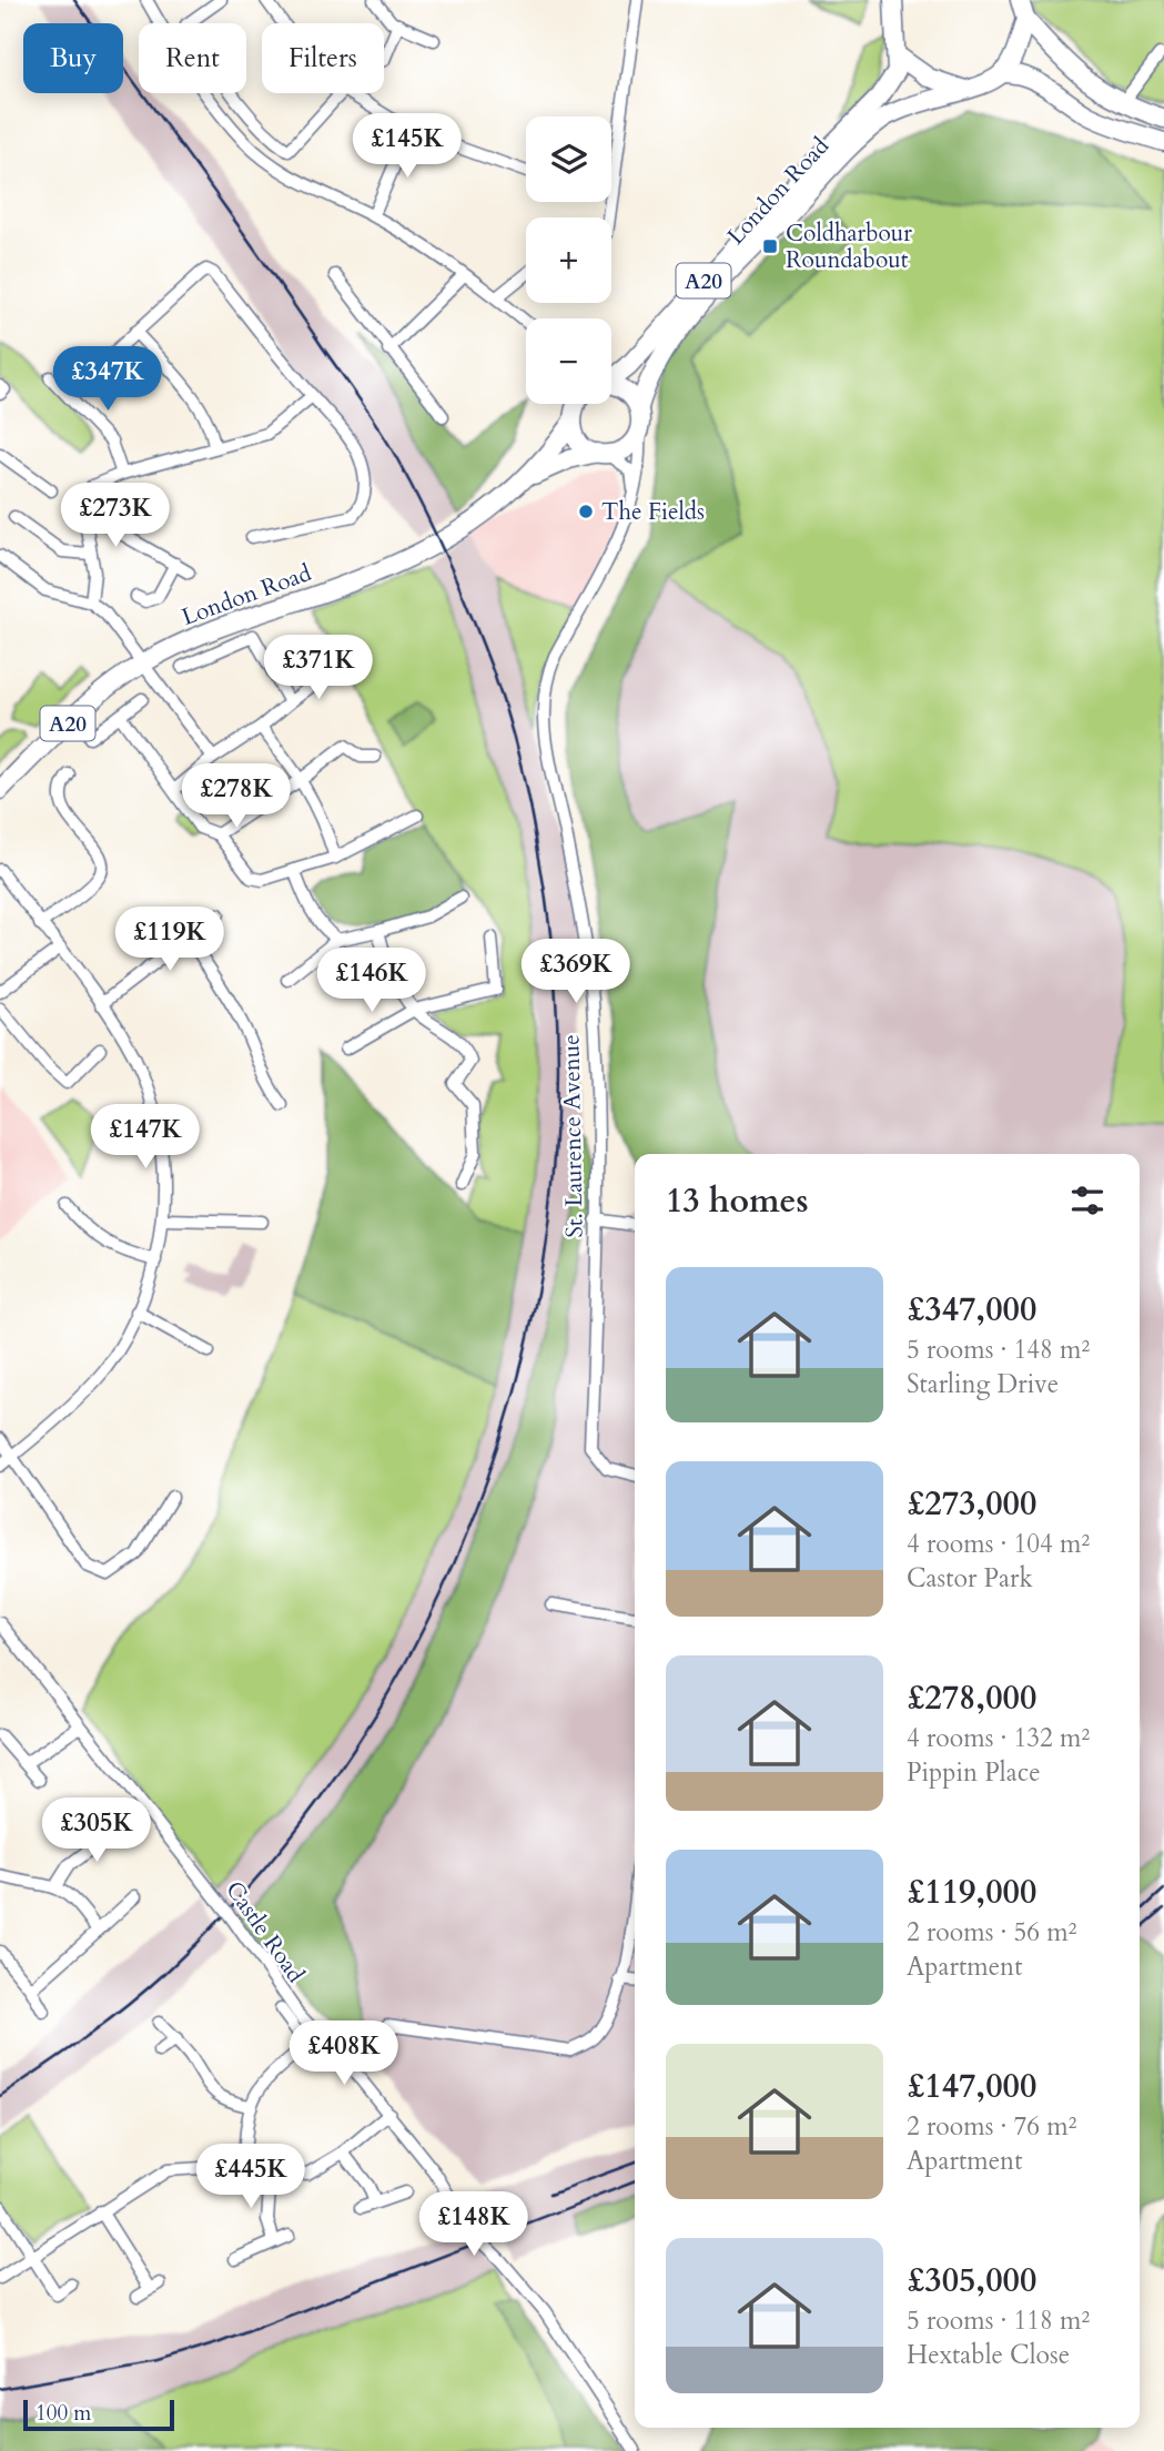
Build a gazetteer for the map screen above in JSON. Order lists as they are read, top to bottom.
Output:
{
  "streets": {
    "main road": ["London Road", "A20"],
    "street": ["St. Laurence Avenue", "Castle Road"]
  },
  "crossings": [
    ["London Road", "St. Laurence Avenue"]
  ],
  "places": {
    "transit": ["Coldharbour Roundabout"],
    "other": ["The Fields"]
  },
  "scale_bar": "100 m",
  "page": {
    "chip": ["Buy", "Rent", "Filters"],
    "price": [
      "£145K",
      "£347K",
      "£273K",
      "£371K",
      "£278K",
      "£119K",
      "£369K",
      "£146K",
      "£147K",
      "£305K",
      "£408K",
      "£445K",
      "£148K"
    ],
    "map_buttons": ["+", "−"],
    "heading": "13 homes",
    "list": [
      {
        "name": "£347,000",
        "note": "5 rooms · 148 m² · Starling Drive"
      },
      {
        "name": "£273,000",
        "note": "4 rooms · 104 m² · Castor Park"
      },
      {
        "name": "£278,000",
        "note": "4 rooms · 132 m² · Pippin Place"
      },
      {
        "name": "£119,000",
        "note": "2 rooms · 56 m² · Apartment"
      },
      {
        "name": "£147,000",
        "note": "2 rooms · 76 m² · Apartment"
      },
      {
        "name": "£305,000",
        "note": "5 rooms · 118 m² · Hextable Close"
      }
    ],
    "scale": "100 m"
  }
}
